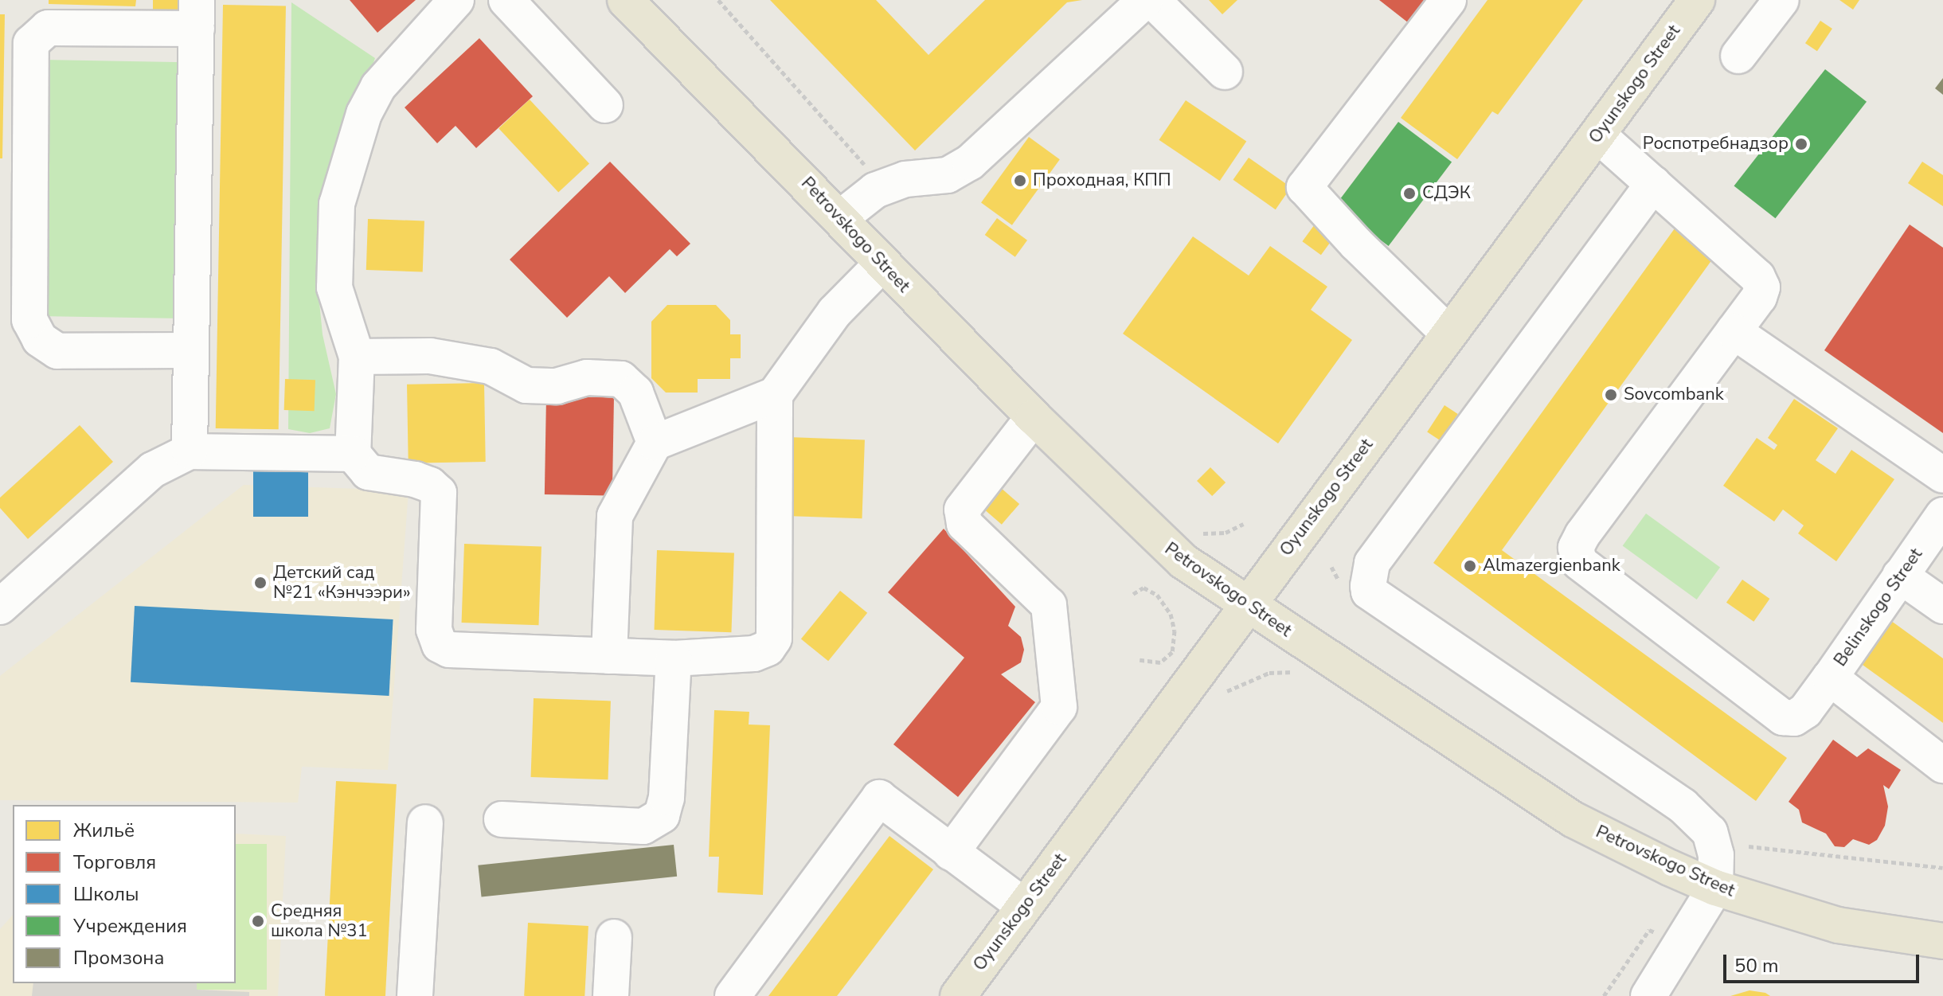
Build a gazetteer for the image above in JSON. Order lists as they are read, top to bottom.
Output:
{
  "streets": {
    "main road": ["Oyunskogo Street", "Petrovskogo Street"],
    "street": ["Belinskogo Street"]
  },
  "crossings": [
    ["Oyunskogo Street", "Petrovskogo Street"]
  ],
  "places": [
    "Роспотребнадзор",
    "Проходная, КПП",
    "СДЭК",
    "Sovcombank",
    "Almazergienbank",
    "Детский сад №21 «Кэнчээри»",
    "Средняя школа №31"
  ],
  "legend": [
    "Жильё",
    "Торговля",
    "Школы",
    "Учреждения",
    "Промзона"
  ],
  "scale_bar": "50 m"
}
